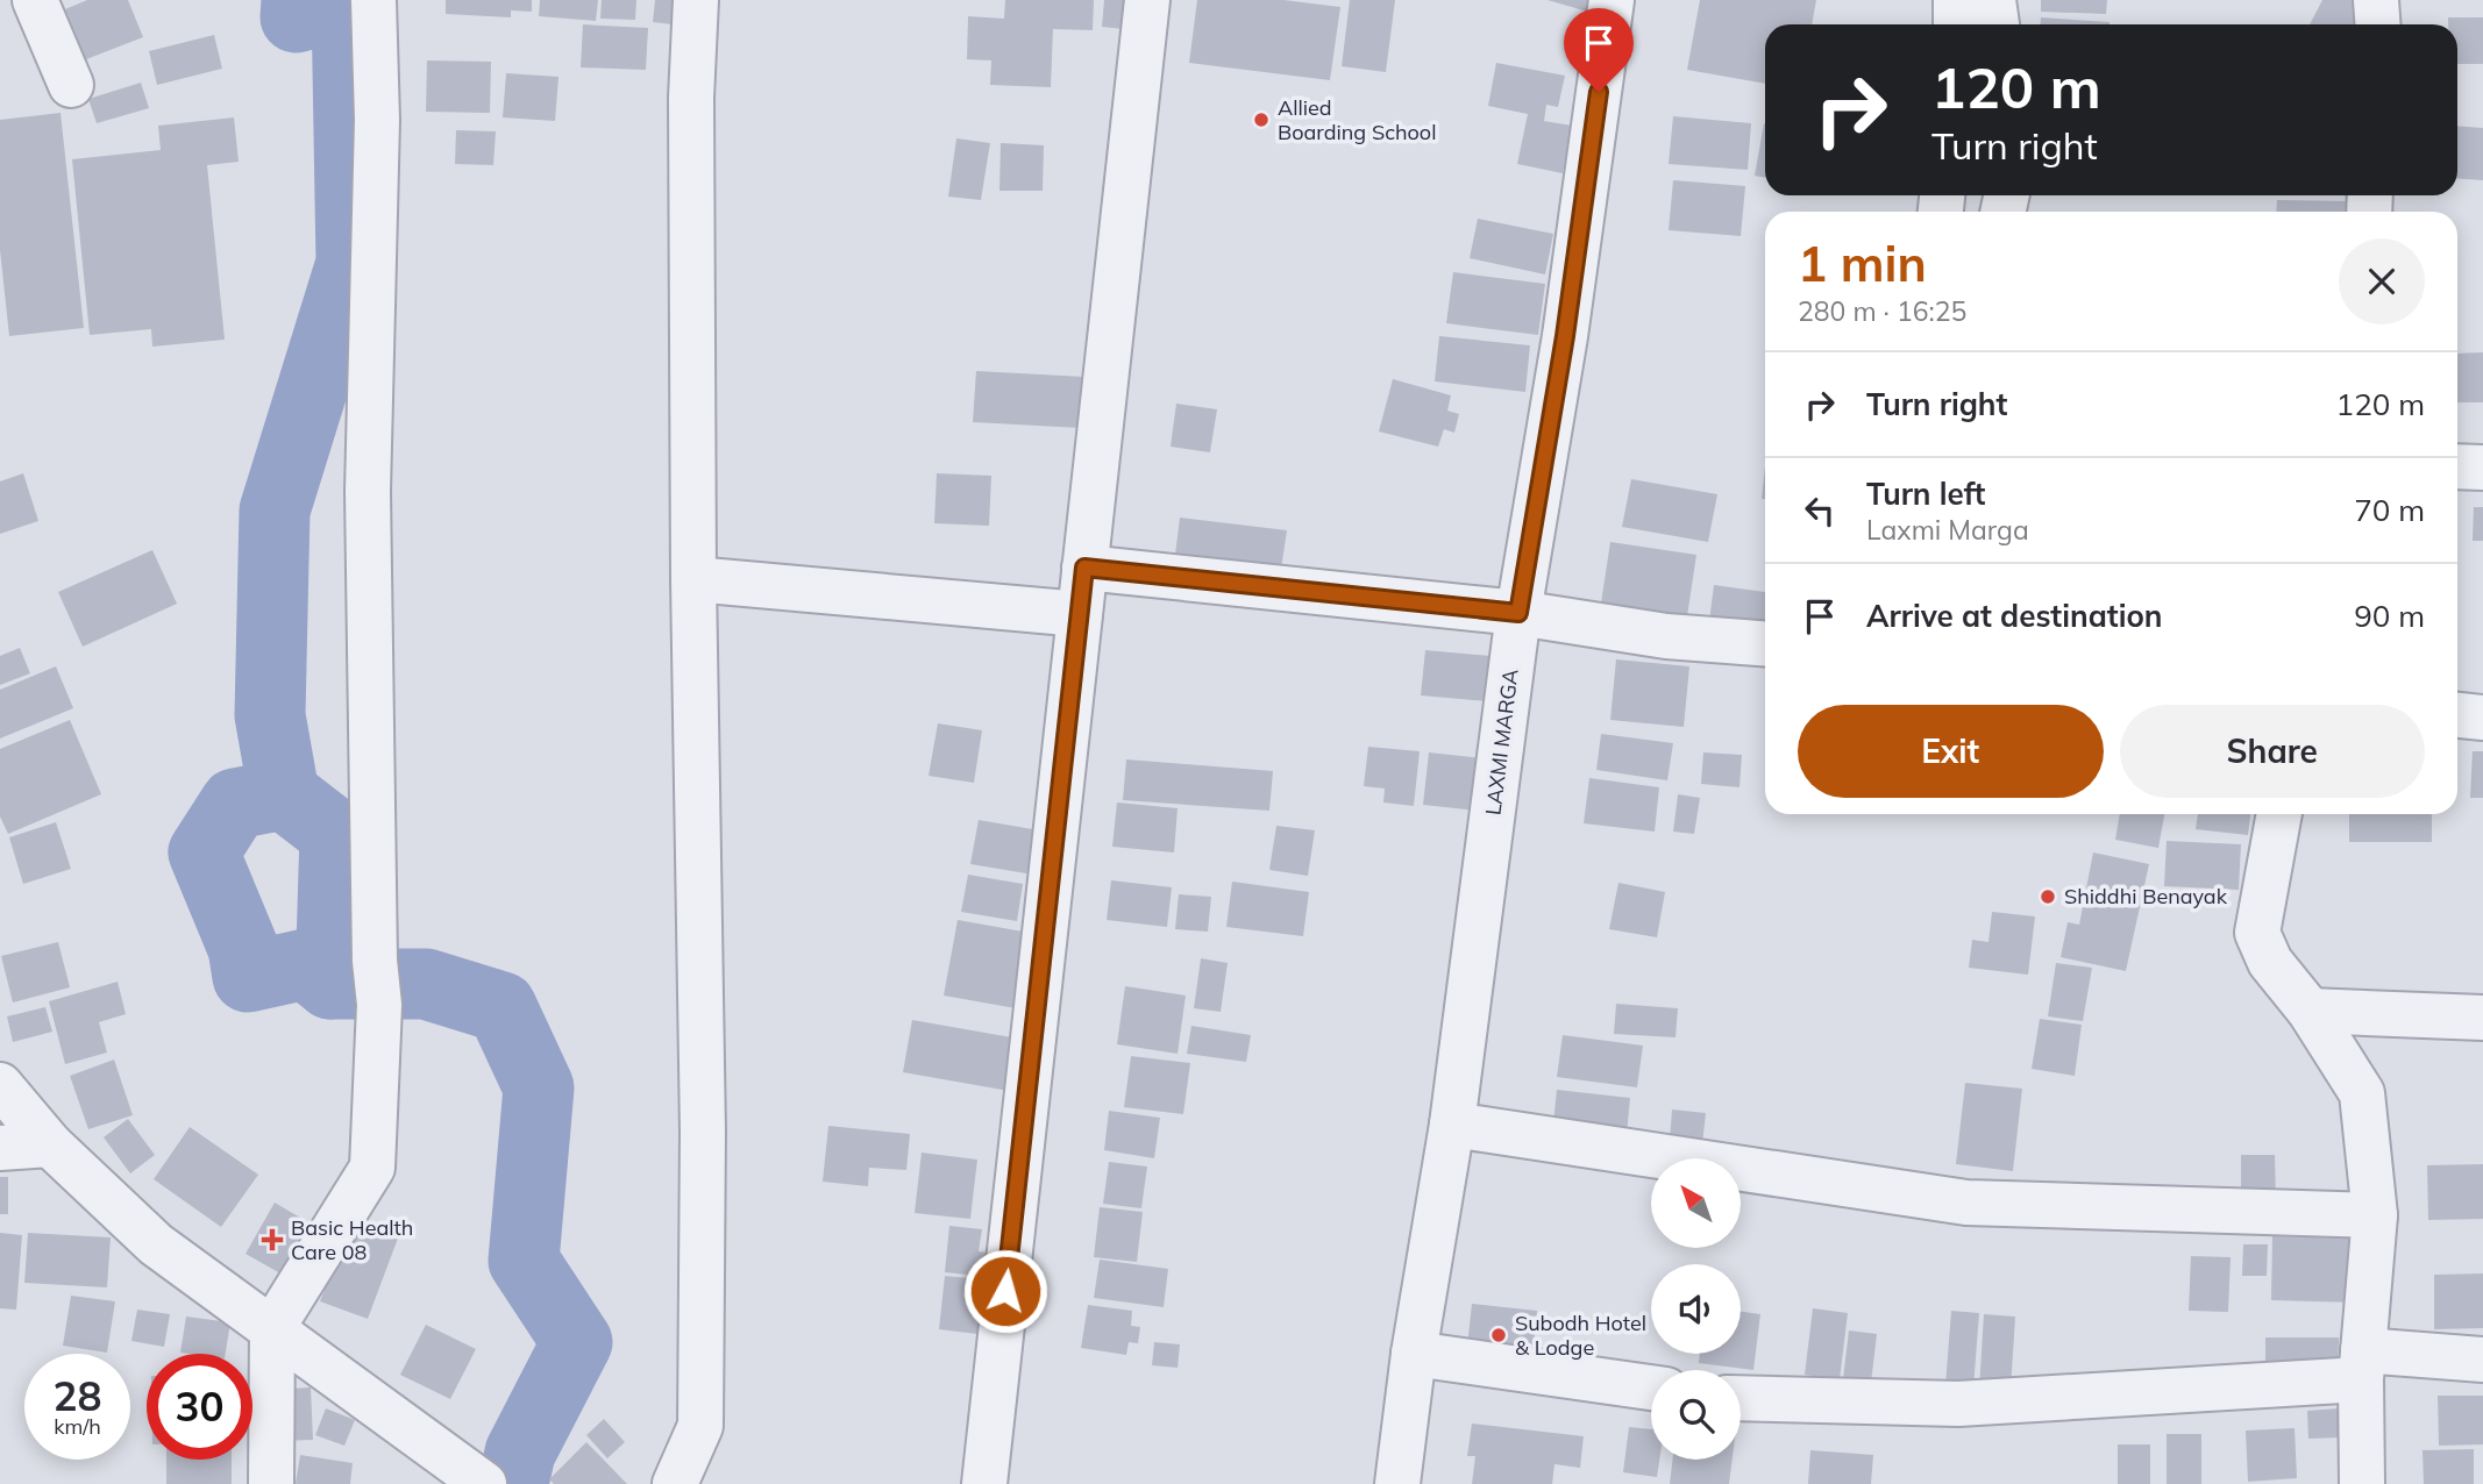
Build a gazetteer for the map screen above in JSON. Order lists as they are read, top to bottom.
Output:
{
  "streets": {
    "street": ["LAXMI MARGA"]
  },
  "places": {
    "other": ["Allied Boarding School", "Shiddhi Benayak", "Subodh Hotel & Lodge"],
    "health": ["Basic Health Care 08"]
  },
  "north": "top left",
  "page": {
    "turn": ["120 m", "Turn right"],
    "heading": ["1 min", "280 m · 16:25"],
    "list": [
      {
        "name": "Turn right",
        "value": "120 m"
      },
      {
        "name": "Turn left",
        "note": "Laxmi Marga",
        "value": "70 m"
      },
      {
        "name": "Arrive at destination",
        "value": "90 m"
      }
    ],
    "buttons": ["Exit", "Share"],
    "speed": "28 km/h",
    "limit": "30"
  }
}
